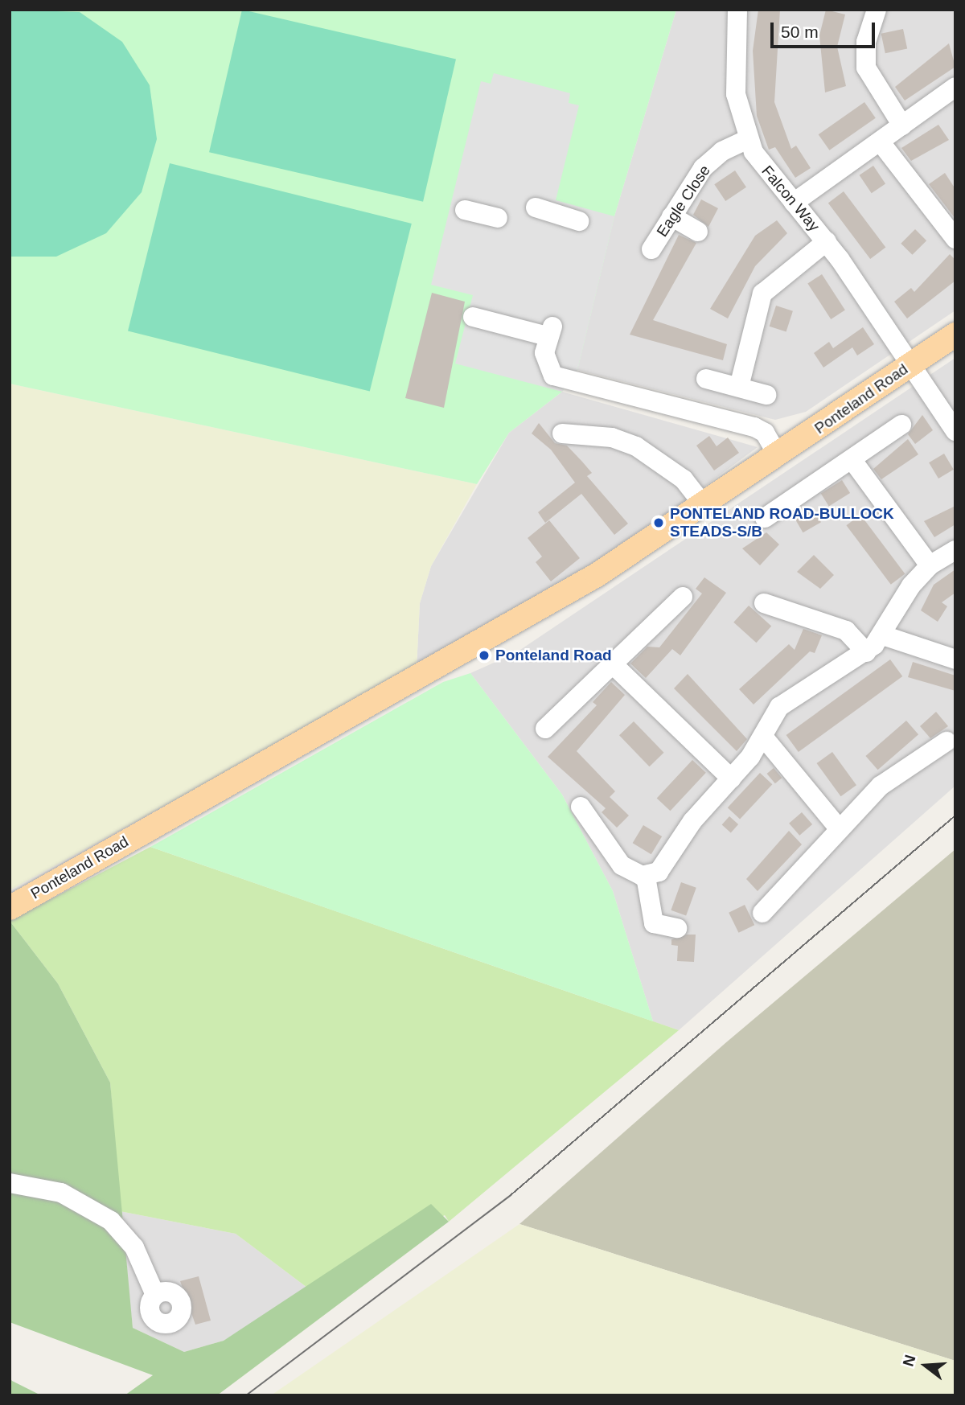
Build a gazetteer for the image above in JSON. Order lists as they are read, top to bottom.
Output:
{
  "streets": {
    "main road": ["Ponteland Road"],
    "street": ["Falcon Way", "Eagle Close"]
  },
  "crossings": [
    ["Falcon Way", "Eagle Close"],
    ["Falcon Way", "Ponteland Road"]
  ],
  "places": ["PONTELAND ROAD-BULLOCK STEADS-S/B", "Ponteland Road"],
  "scale_bar": "50 m",
  "north": "left"
}
